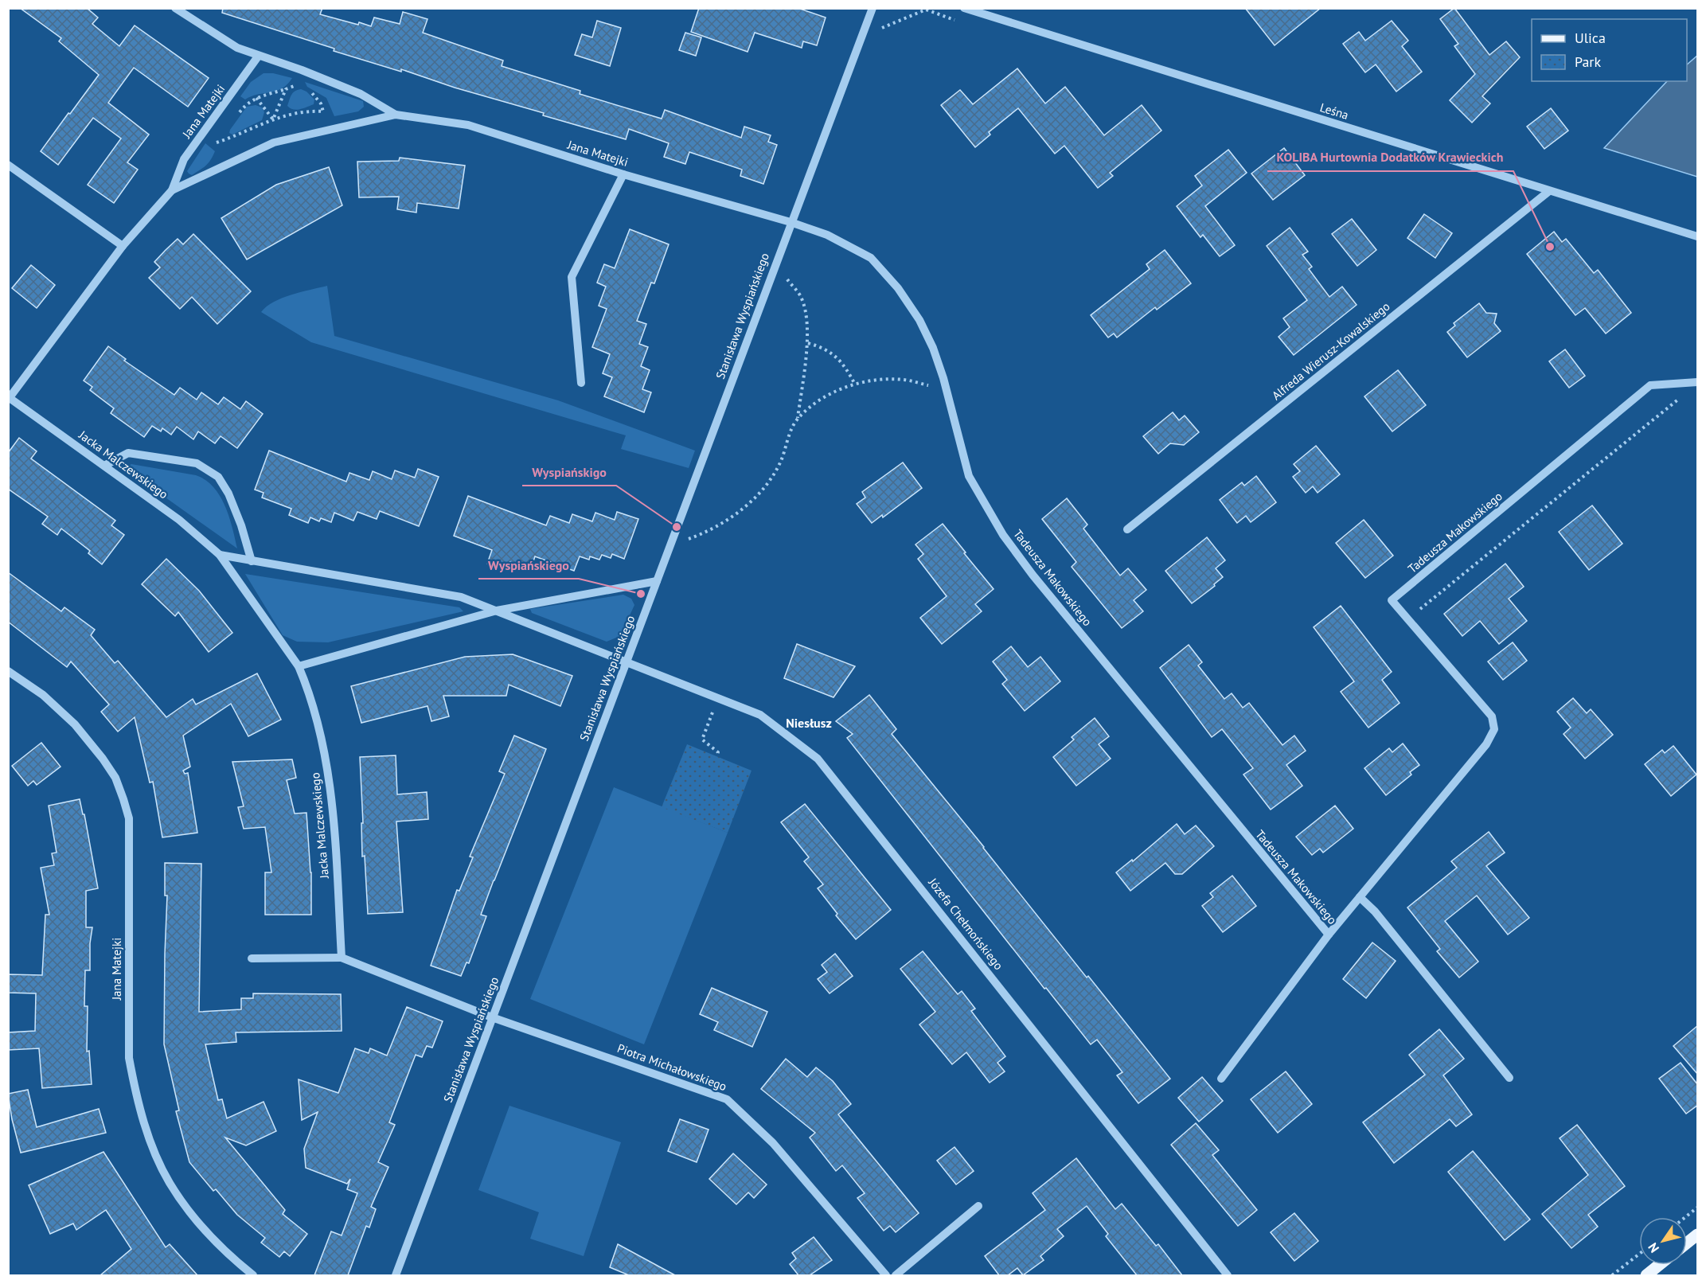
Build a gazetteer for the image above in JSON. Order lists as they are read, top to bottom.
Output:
{
  "streets": {
    "street": [
      "Jana Matejki",
      "Leśna",
      "Stanisława Wyspiańskiego",
      "Alfreda Wierusz-Kowalskiego",
      "Jacka Malczewskiego",
      "Tadeusza Makowskiego",
      "Józefa Chełmońskiego",
      "Piotra Michałowskiego"
    ]
  },
  "crossings": [
    ["Jana Matejki", "Stanisława Wyspiańskiego"],
    ["Jana Matejki", "Jacka Malczewskiego"],
    ["Jana Matejki", "Tadeusza Makowskiego"],
    ["Leśna", "Alfreda Wierusz-Kowalskiego"],
    ["Stanisława Wyspiańskiego", "Jacka Malczewskiego"],
    ["Stanisława Wyspiańskiego", "Tadeusza Makowskiego"],
    ["Stanisława Wyspiańskiego", "Józefa Chełmońskiego"],
    ["Stanisława Wyspiańskiego", "Piotra Michałowskiego"],
    ["Jacka Malczewskiego", "Józefa Chełmońskiego"]
  ],
  "districts": ["Niesłusz"],
  "places": ["KOLIBA Hurtownia Dodatków Krawieckich", "Wyspiańskigo", "Wyspiańskiego"],
  "legend": ["Ulica", "Park"],
  "north": "bottom left"
}
